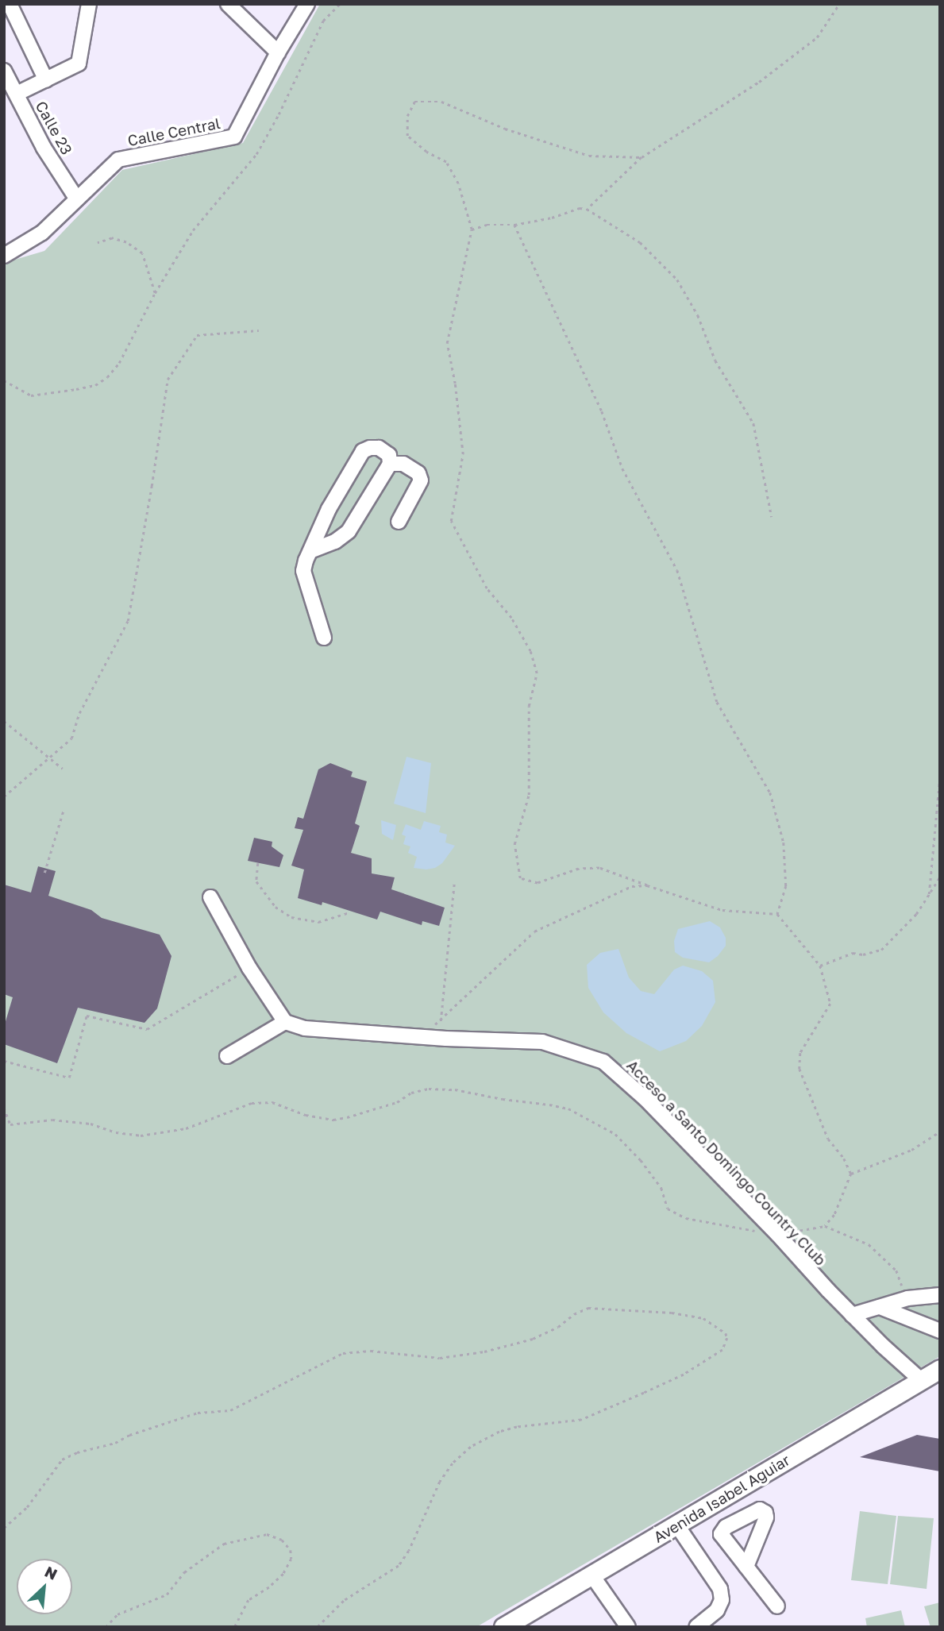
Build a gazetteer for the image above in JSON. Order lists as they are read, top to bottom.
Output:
{
  "streets": {
    "main road": ["Avenida Isabel Aguiar"],
    "street": ["Calle 23", "Calle Central", "Acceso a Santo Domingo Country Club"]
  },
  "crossings": [
    ["Calle 23", "Calle Central"],
    ["Acceso a Santo Domingo Country Club", "Avenida Isabel Aguiar"]
  ],
  "north": "top right"
}
